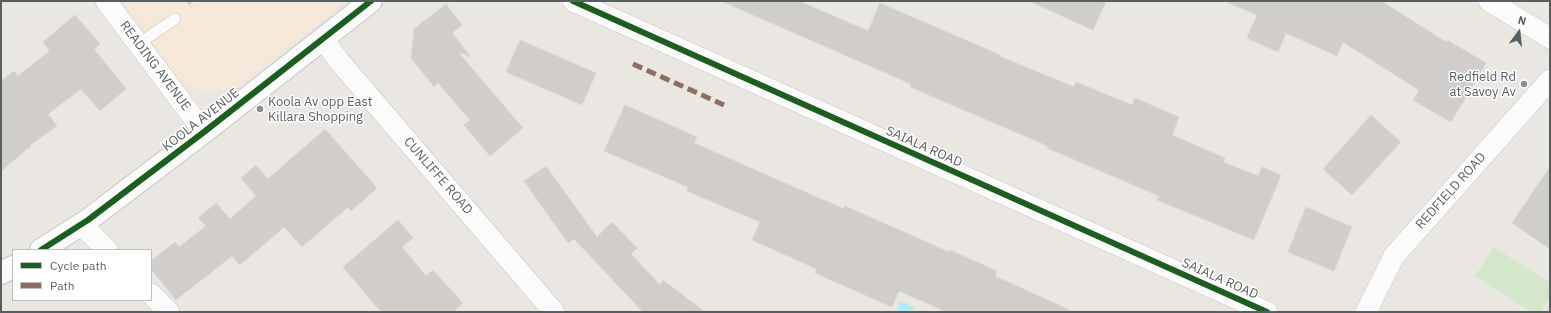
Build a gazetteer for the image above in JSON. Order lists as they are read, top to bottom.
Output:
{
  "streets": {
    "street": [
      "READING AVENUE",
      "KOOLA AVENUE",
      "SAIALA ROAD",
      "CUNLIFFE ROAD",
      "REDFIELD ROAD"
    ]
  },
  "crossings": [
    ["READING AVENUE", "KOOLA AVENUE"],
    ["KOOLA AVENUE", "CUNLIFFE ROAD"]
  ],
  "places": ["Redfield Rd at Savoy Av", "Koola Av opp East Killara Shopping"],
  "legend": ["Cycle path", "Path"],
  "north": "top"
}
